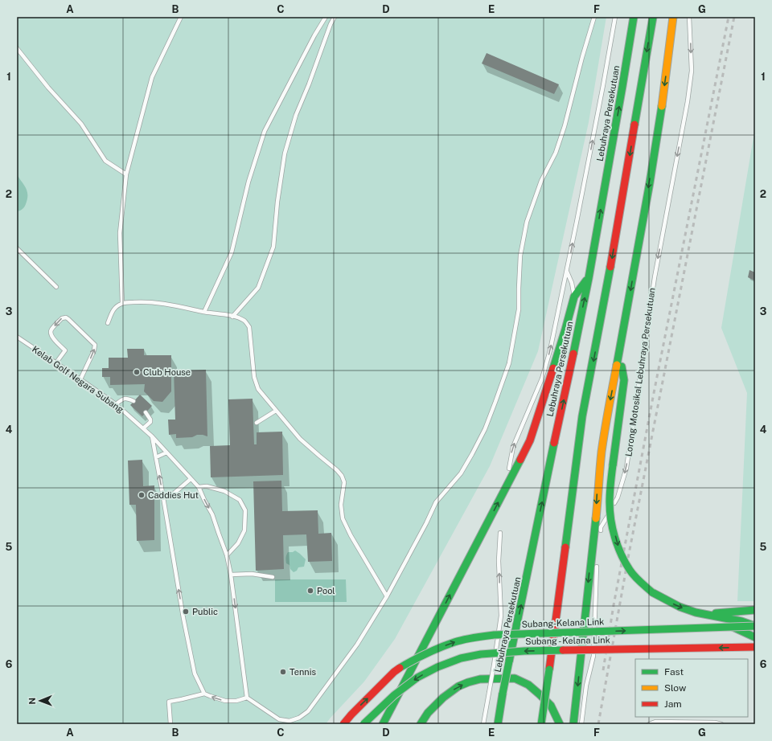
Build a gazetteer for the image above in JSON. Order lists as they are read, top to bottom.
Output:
{
  "streets": {
    "main road": ["Lebuhraya Persekutuan", "Subang-Kelana Link", "Subang - Kelana Link"],
    "lane": ["Lorong Motosikal Lebuhraya Persekutuan", "Kelab Golf Negara Subang"]
  },
  "one_way": ["Lorong Motosikal Lebuhraya Persekutuan", "Subang-Kelana Link", "Subang - Kelana Link"],
  "places": [
    "Club House",
    "Caddies Hut",
    "Pool",
    "Public",
    "Tennis"
  ],
  "legend": ["Fast", "Slow", "Jam"],
  "north": "left",
  "grid": {
    "columns": [
      "A",
      "B",
      "C",
      "D",
      "E",
      "F",
      "G"
    ],
    "rows": [
      "1",
      "2",
      "3",
      "4",
      "5",
      "6"
    ]
  }
}
